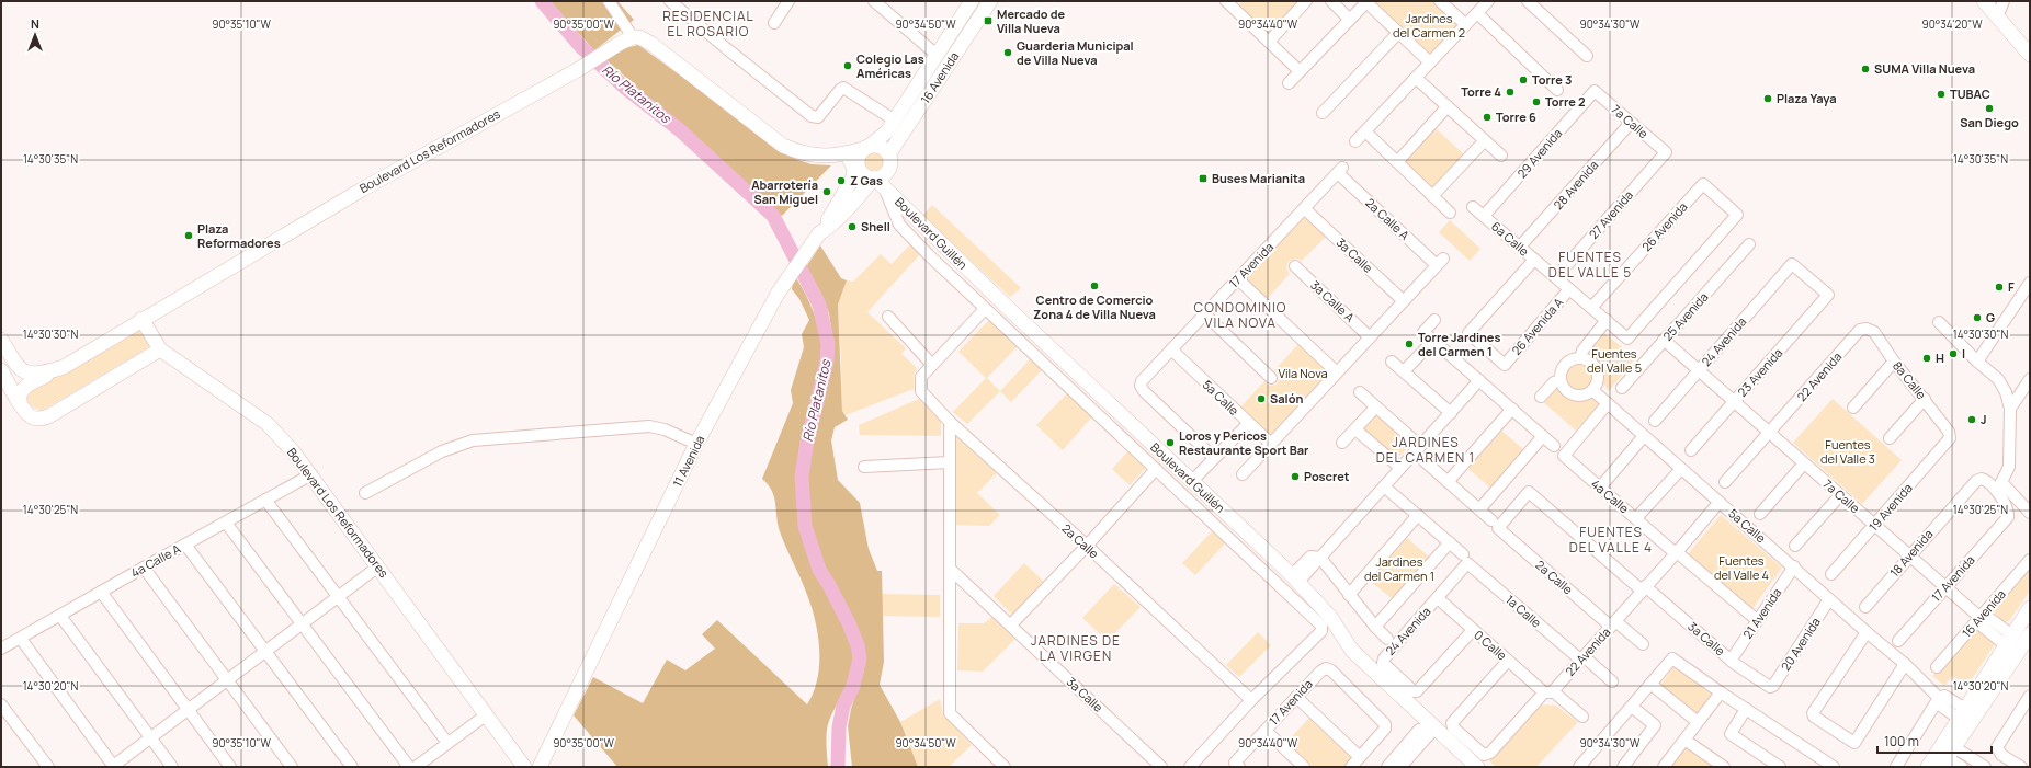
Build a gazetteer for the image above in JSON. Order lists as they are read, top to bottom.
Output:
{
  "streets": {
    "main road": [
      "16 Avenida",
      "Boulevard Los Reformadores",
      "Boulevard Guillén",
      "11 Avenida"
    ],
    "street": [
      "7a Calle",
      "29 Avenida",
      "28 Avenida",
      "27 Avenida",
      "2a Calle A",
      "26 Avenida",
      "6a Calle",
      "3a Calle",
      "17 Avenida",
      "3a Calle A",
      "25 Avenida",
      "26 Avenida A",
      "24 Avenida",
      "23 Avenida",
      "22 Avenida",
      "8a Calle",
      "5a Calle",
      "4a Calle",
      "19 Avenida",
      "2a Calle",
      "18 Avenida",
      "4a Calle A",
      "1a Calle",
      "21 Avenida",
      "20 Avenida",
      "0 Calle"
    ]
  },
  "crossings": [
    ["16 Avenida", "7a Calle"],
    ["16 Avenida", "Boulevard Guillén"],
    ["16 Avenida", "11 Avenida"],
    ["7a Calle", "29 Avenida"],
    ["7a Calle", "28 Avenida"],
    ["7a Calle", "27 Avenida"],
    ["7a Calle", "17 Avenida"],
    ["7a Calle", "25 Avenida"],
    ["7a Calle", "24 Avenida"],
    ["7a Calle", "23 Avenida"],
    ["7a Calle", "22 Avenida"],
    ["7a Calle", "19 Avenida"],
    ["7a Calle", "18 Avenida"],
    ["Boulevard Los Reformadores", "4a Calle A"],
    ["29 Avenida", "6a Calle"],
    ["28 Avenida", "6a Calle"],
    ["27 Avenida", "6a Calle"],
    ["2a Calle A", "3a Calle"],
    ["2a Calle A", "17 Avenida"],
    ["26 Avenida", "6a Calle"],
    ["Boulevard Guillén", "11 Avenida"],
    ["6a Calle", "26 Avenida A"],
    ["3a Calle", "17 Avenida"],
    ["3a Calle", "22 Avenida"],
    ["3a Calle", "2a Calle"],
    ["3a Calle", "21 Avenida"],
    ["3a Calle", "20 Avenida"],
    ["17 Avenida", "5a Calle"],
    ["17 Avenida", "18 Avenida"],
    ["24 Avenida", "23 Avenida"],
    ["24 Avenida", "1a Calle"],
    ["24 Avenida", "0 Calle"],
    ["22 Avenida", "8a Calle"],
    ["22 Avenida", "5a Calle"],
    ["22 Avenida", "4a Calle"],
    ["22 Avenida", "2a Calle"],
    ["22 Avenida", "1a Calle"],
    ["22 Avenida", "0 Calle"],
    ["8a Calle", "19 Avenida"],
    ["5a Calle", "4a Calle"],
    ["5a Calle", "21 Avenida"],
    ["5a Calle", "20 Avenida"],
    ["4a Calle", "21 Avenida"]
  ],
  "districts": [
    "RESIDENCIAL EL ROSARIO",
    "FUENTES DEL VALLE 5",
    "CONDOMINIO VILA NOVA",
    "JARDINES DEL CARMEN 1",
    "FUENTES DEL VALLE 4",
    "JARDINES DE LA VIRGEN"
  ],
  "water": ["Río Platanitos"],
  "parks": [
    "Jardines del Carmen 2",
    "Fuentes del Valle 5",
    "Vila Nova",
    "Fuentes del Valle 3",
    "Fuentes del Valle 4",
    "Jardines del Carmen 1"
  ],
  "places": {
    "transit": ["Mercado de Villa Nueva", "Buses Marianita"],
    "other": [
      "Guarderia Municipal de Villa Nueva",
      "Colegio Las Américas",
      "SUMA Villa Nueva",
      "Torre 3",
      "Torre 4",
      "TUBAC",
      "Plaza Yaya",
      "Torre 2",
      "San Diego",
      "Torre 6",
      "Z Gas",
      "Abarrotería San Miguel",
      "Shell",
      "Plaza Reformadores",
      "Centro de Comercio Zona 4 de Villa Nueva",
      "F",
      "G",
      "Torre Jardines del Carmen 1",
      "I",
      "H",
      "Salón",
      "J",
      "Loros y Pericos Restaurante Sport Bar",
      "Poscret"
    ]
  },
  "scale_bar": "100 m",
  "north": "top",
  "coordinates": [
    "90°35'10\"W",
    "90°35'00\"W",
    "90°34'50\"W",
    "90°34'40\"W",
    "90°34'30\"W",
    "90°34'20\"W",
    "14°30'35\"N",
    "14°30'30\"N",
    "14°30'25\"N",
    "14°30'20\"N"
  ]
}
